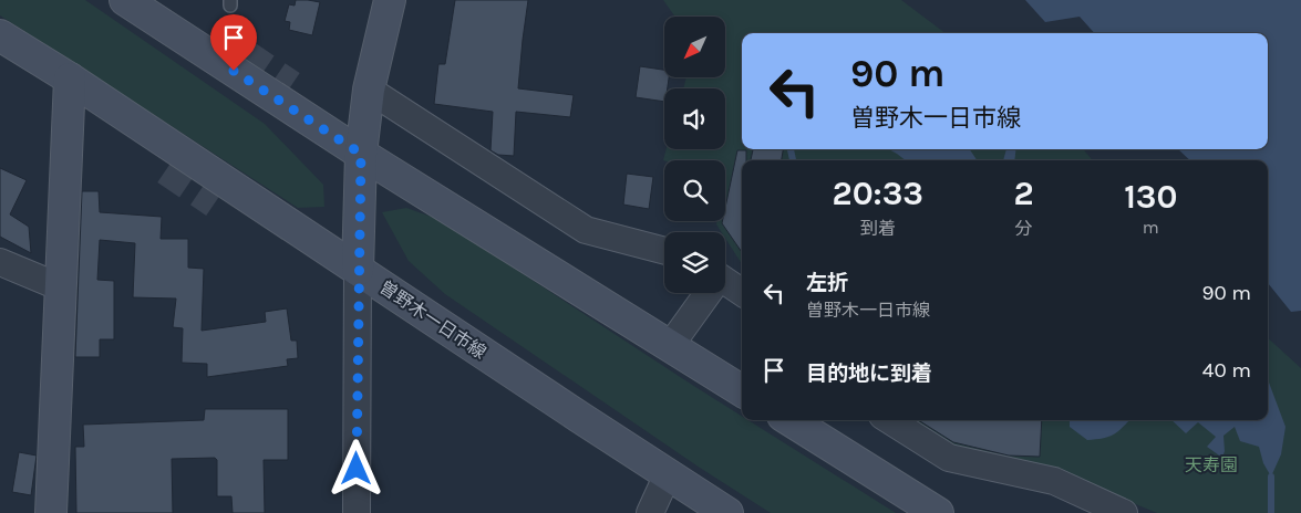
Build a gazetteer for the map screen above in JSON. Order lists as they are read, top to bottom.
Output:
{
  "streets": {
    "main road": ["曽野木一日市線"]
  },
  "parks": ["天寿園"],
  "north": "bottom left",
  "page": {
    "turn": ["90 m", "曽野木一日市線"],
    "eta": [
      "20:33",
      "到着",
      "2",
      "分",
      "130",
      "m"
    ],
    "list": [
      {
        "name": "左折",
        "note": "曽野木一日市線",
        "value": "90 m"
      },
      {
        "name": "目的地に到着",
        "value": "40 m"
      }
    ]
  }
}
